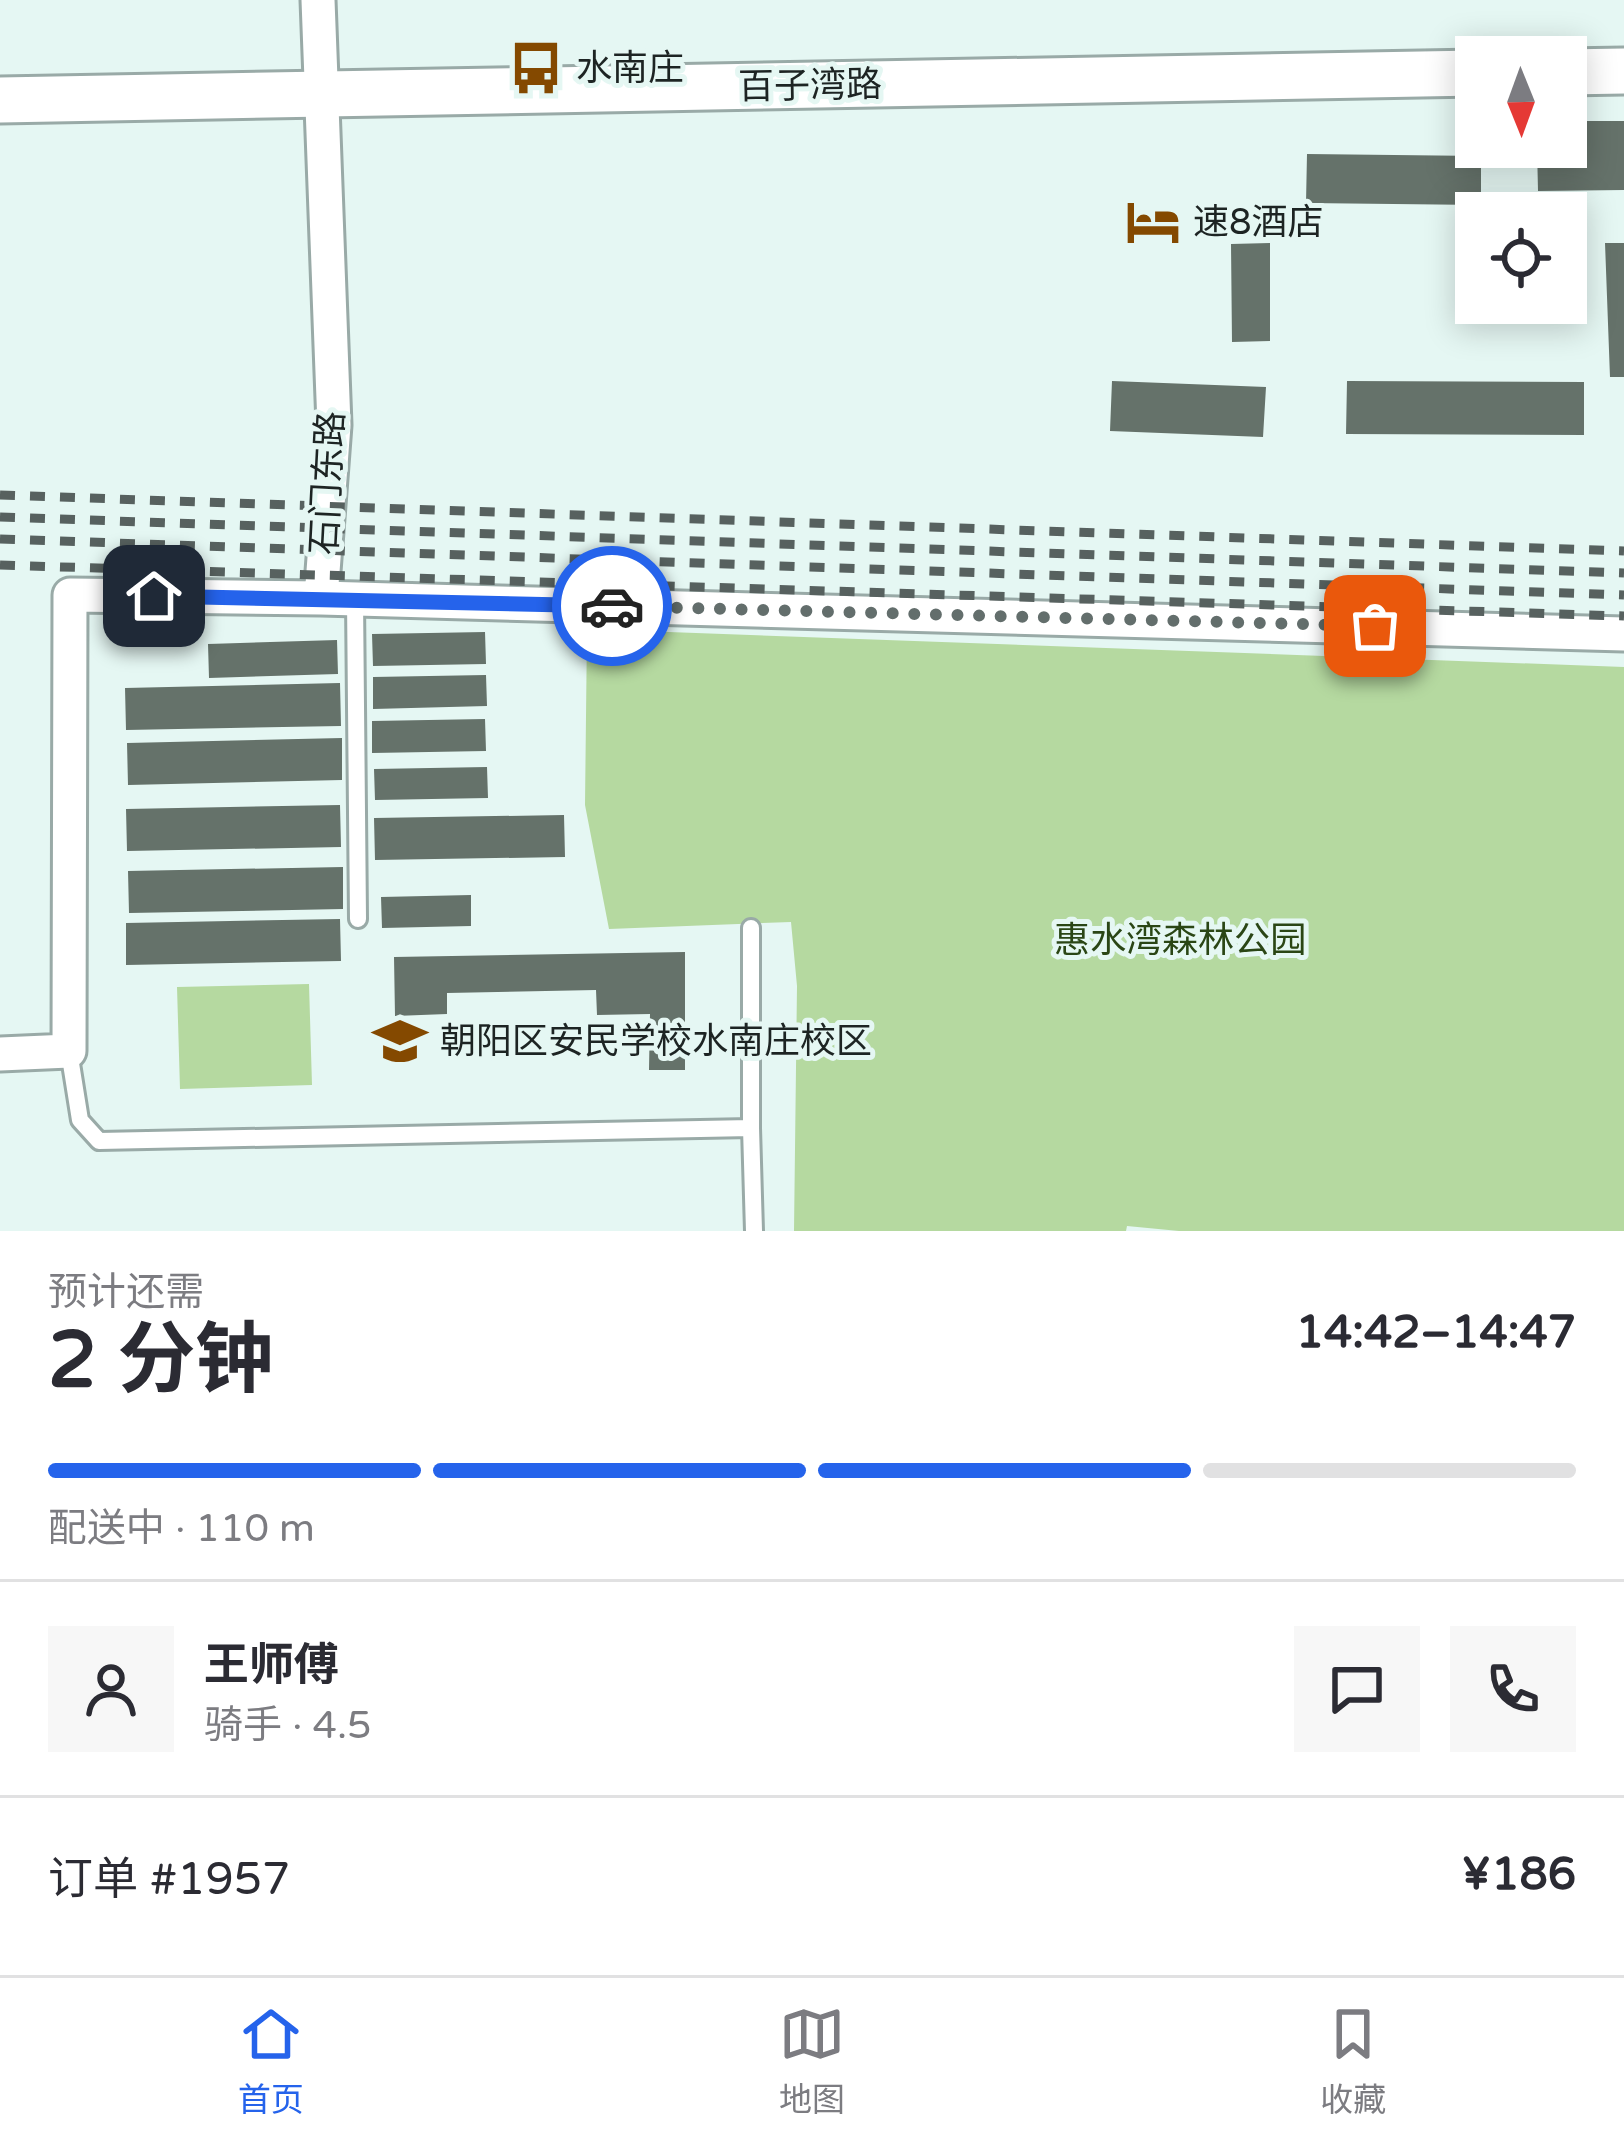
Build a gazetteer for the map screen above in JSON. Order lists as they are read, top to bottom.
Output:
{
  "streets": {
    "street": ["百子湾路", "石门东路"]
  },
  "crossings": [
    ["百子湾路", "石门东路"]
  ],
  "parks": ["惠水湾森林公园"],
  "places": {
    "bus stop": ["水南庄"],
    "hotel": ["速8酒店"],
    "school or university": ["朝阳区安民学校水南庄校区"]
  },
  "north": "bottom",
  "page": {
    "heading": ["2 分钟", "预计还需", "14:42–14:47"],
    "panel": [
      "王师傅",
      "骑手 · 4.5",
      "订单 #1957",
      "¥186"
    ],
    "bar": "配送中 · 110 m",
    "tabs": ["首页", "地图", "收藏"]
  }
}
